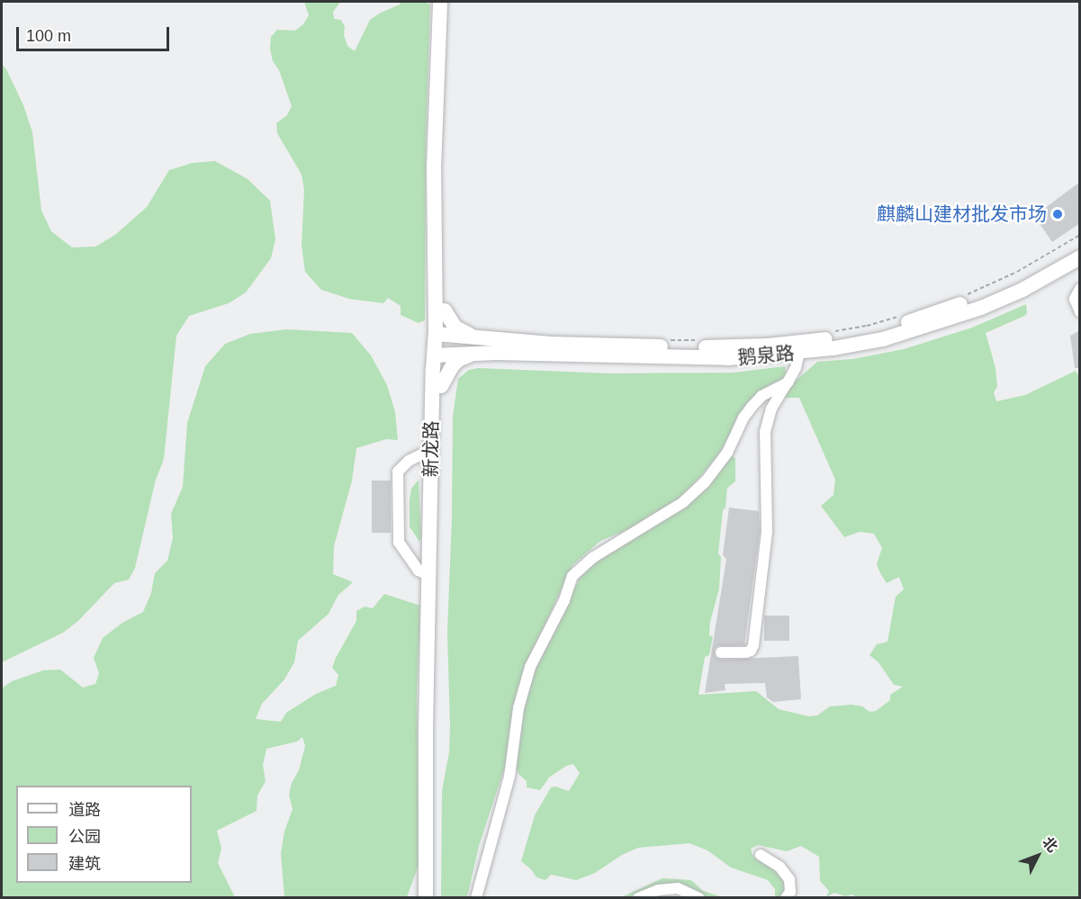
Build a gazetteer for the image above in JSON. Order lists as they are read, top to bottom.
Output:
{
  "streets": {
    "main road": ["鹅泉路", "新龙路"]
  },
  "crossings": [
    ["鹅泉路", "新龙路"]
  ],
  "places": ["麒麟山建材批发市场"],
  "legend": ["道路", "公园", "建筑"],
  "scale_bar": "100 m",
  "north": "top right"
}
